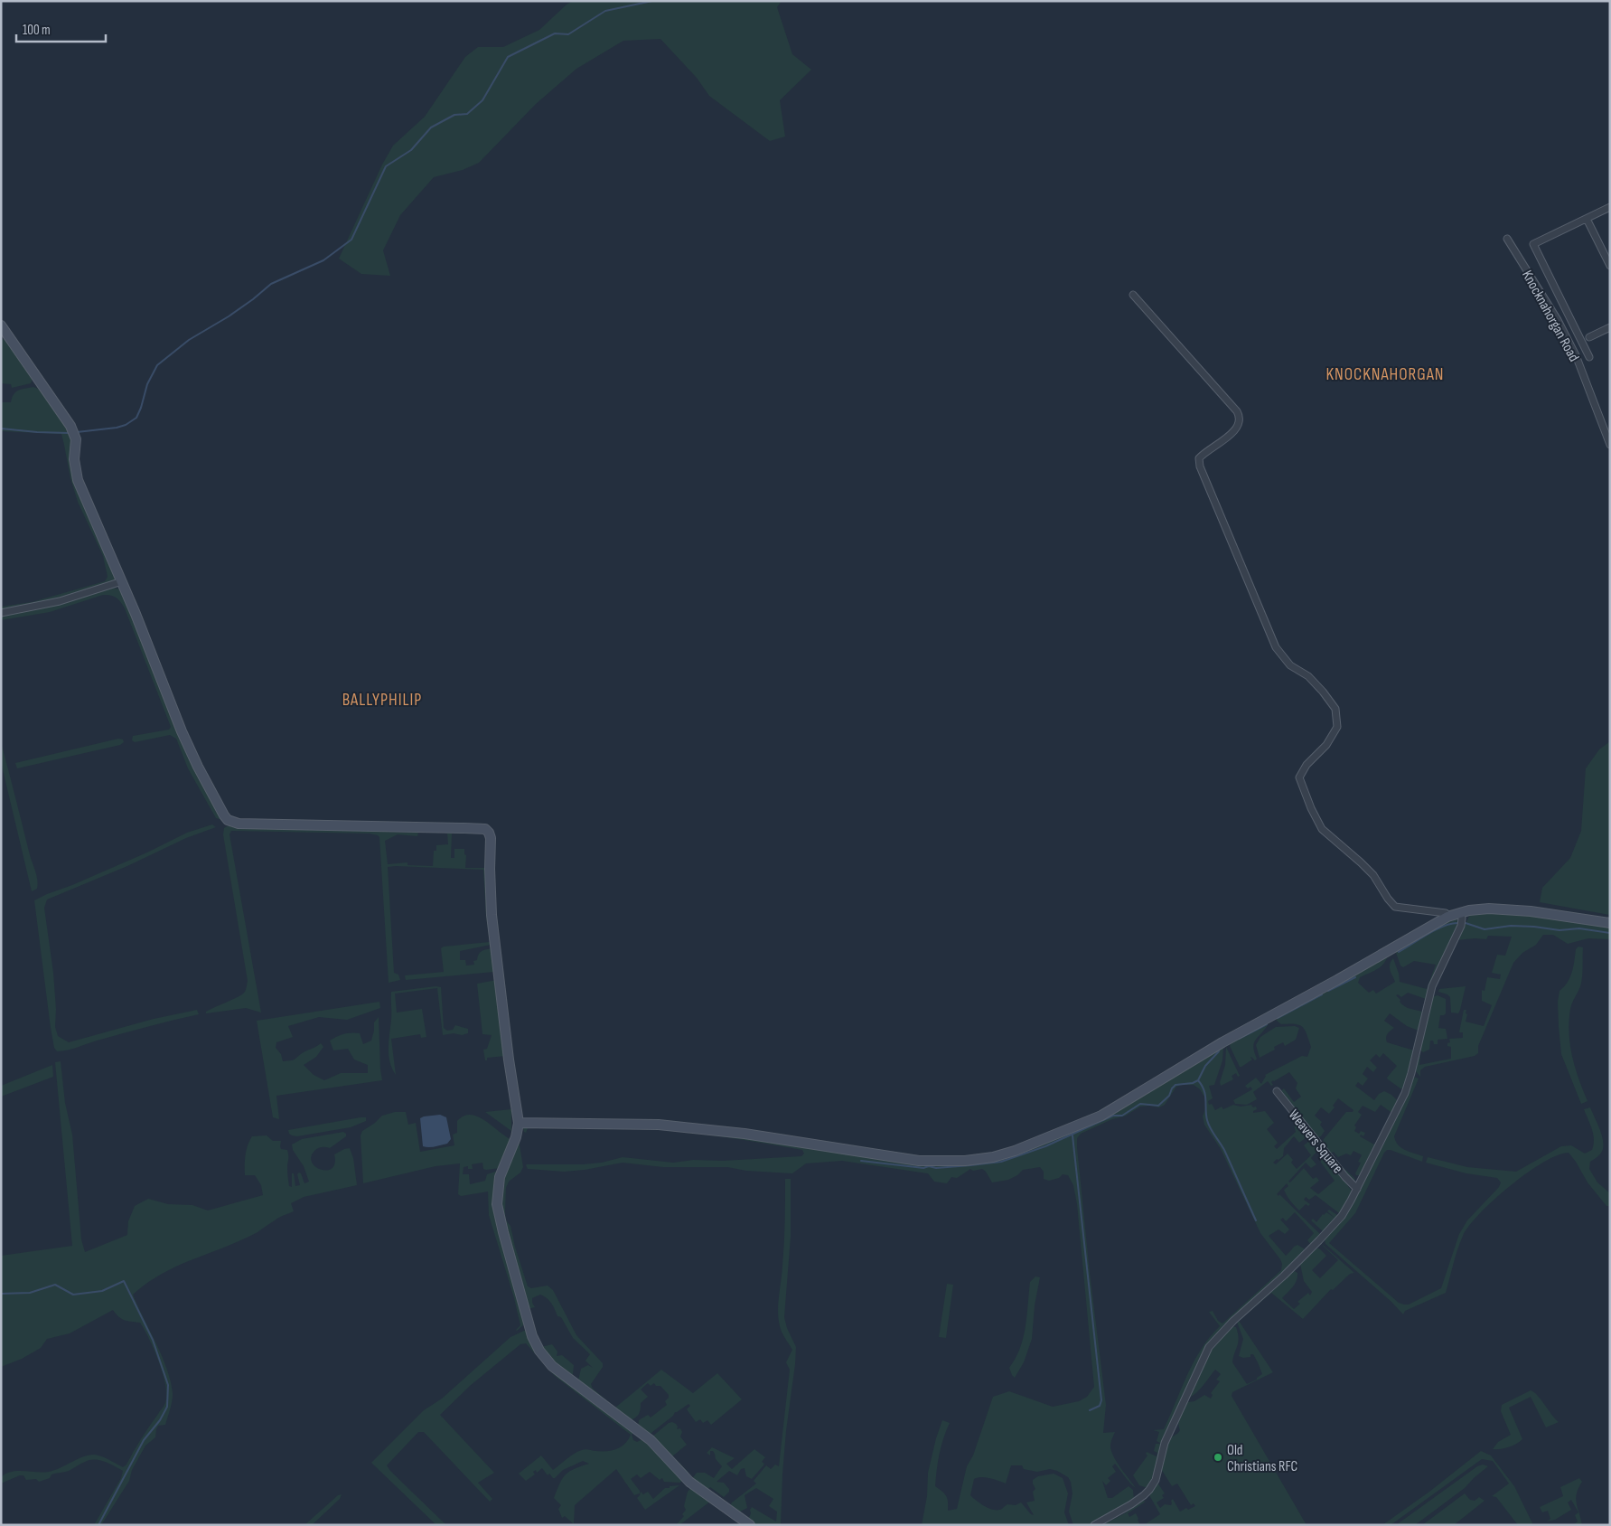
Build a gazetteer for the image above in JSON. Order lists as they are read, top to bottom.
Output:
{
  "streets": {
    "street": ["Knocknahorgan Road", "Weavers Square"]
  },
  "districts": ["KNOCKNAHORGAN", "BALLYPHILIP"],
  "places": ["Old Christians RFC"],
  "scale_bar": "100 m"
}
